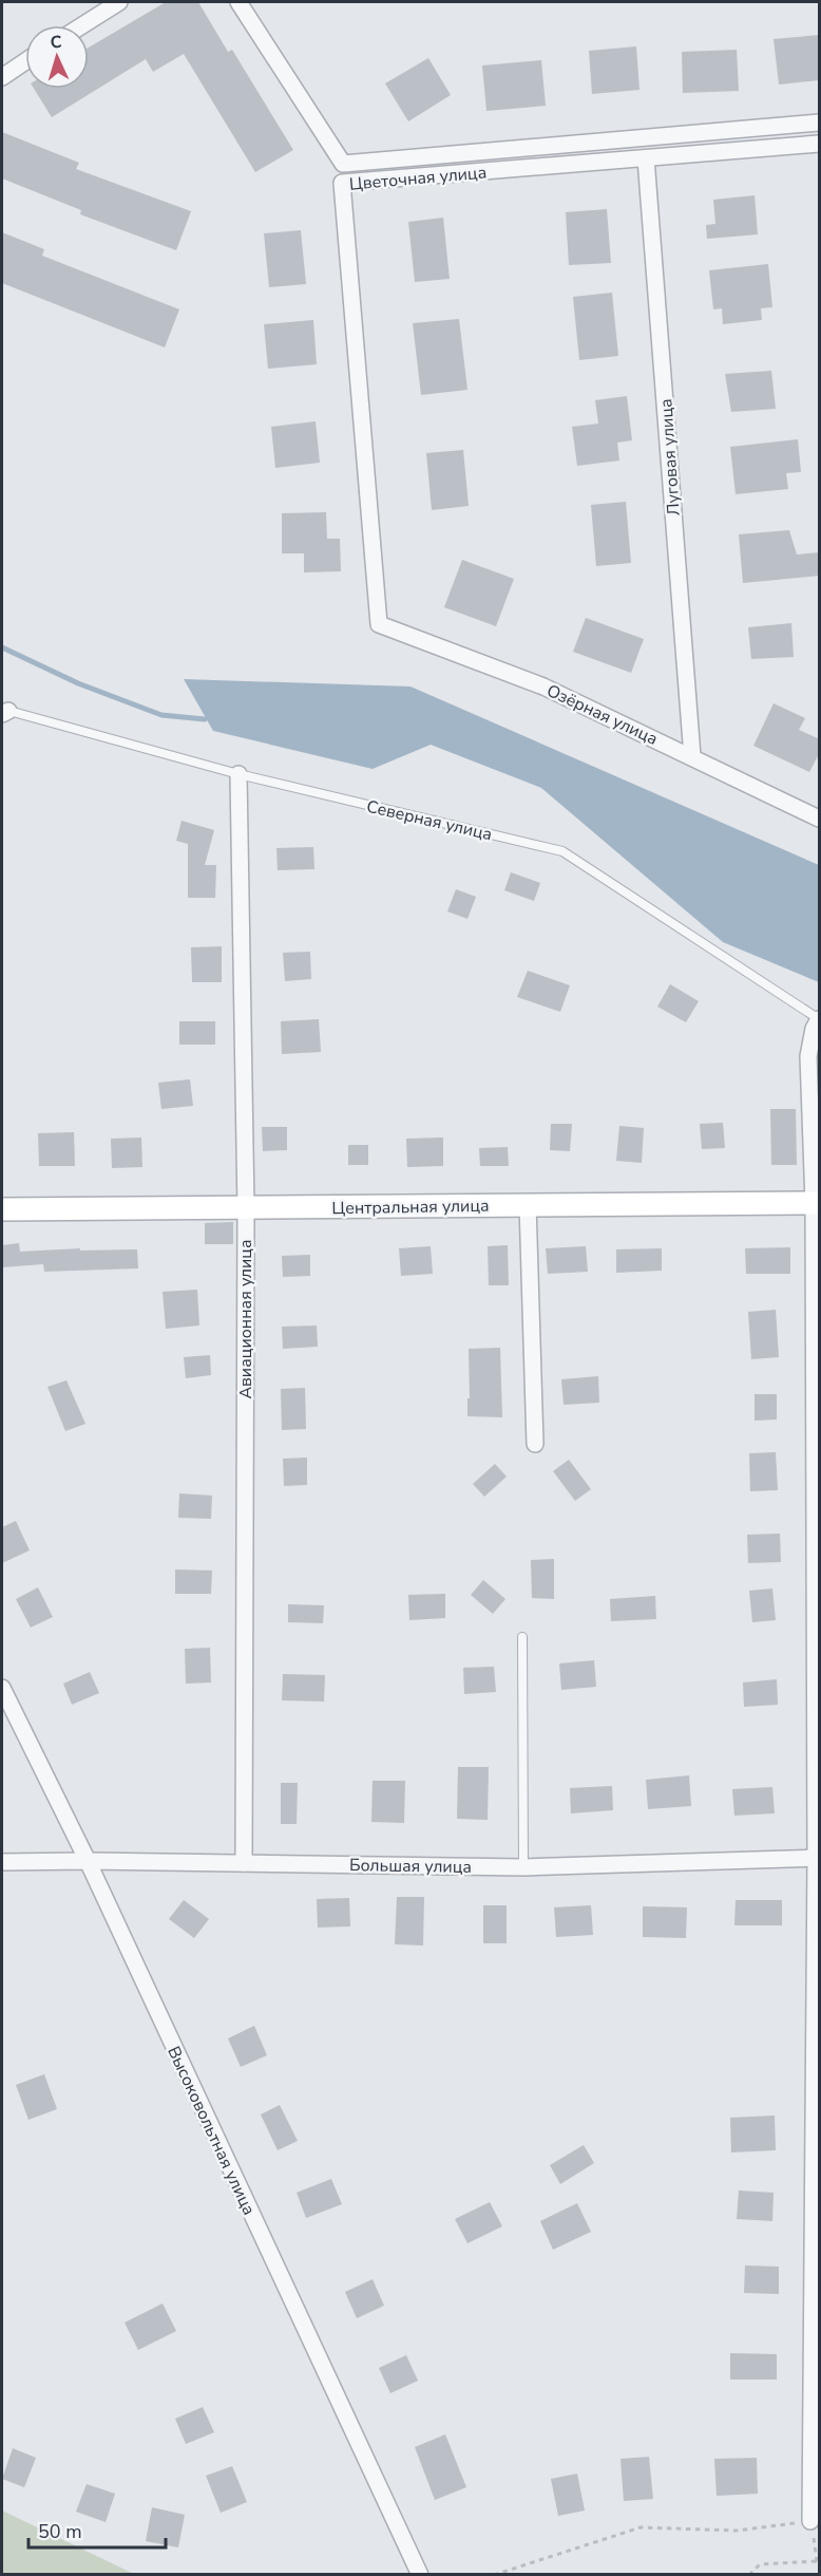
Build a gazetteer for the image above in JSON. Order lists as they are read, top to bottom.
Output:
{
  "streets": {
    "street": [
      "Цветочная улица",
      "Луговая улица",
      "Озёрная улица",
      "Центральная улица",
      "Авиационная улица",
      "Большая улица",
      "Высоковольтная улица"
    ],
    "lane": ["Северная улица"]
  },
  "crossings": [
    ["Цветочная улица", "Луговая улица"],
    ["Цветочная улица", "Озёрная улица"],
    ["Луговая улица", "Озёрная улица"],
    ["Северная улица", "Авиационная улица"],
    ["Центральная улица", "Авиационная улица"],
    ["Авиационная улица", "Большая улица"],
    ["Большая улица", "Высоковольтная улица"]
  ],
  "scale_bar": "50 m",
  "north": "top"
}
